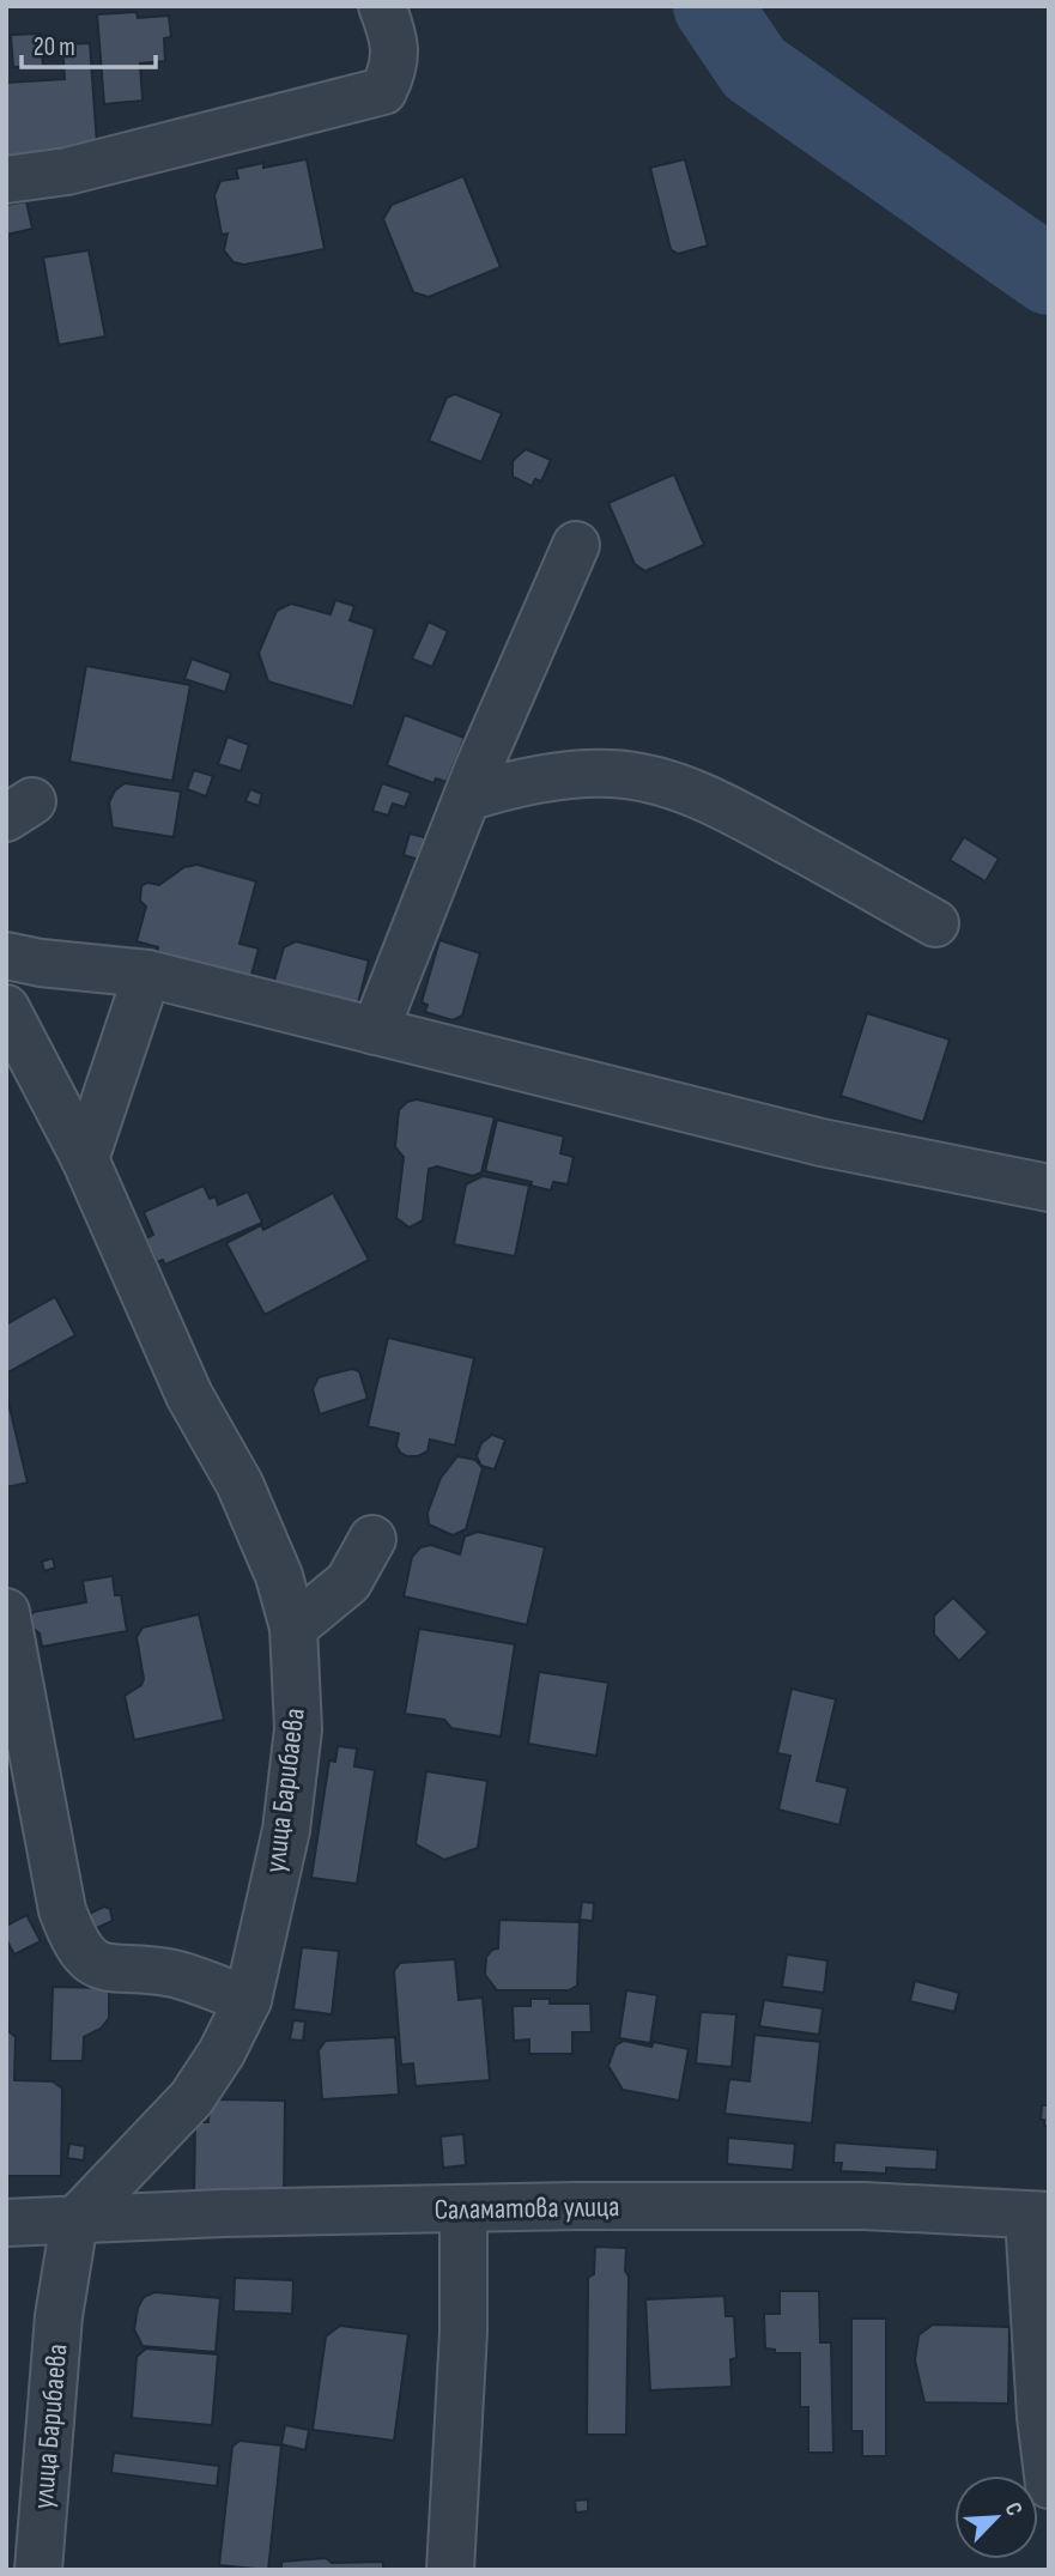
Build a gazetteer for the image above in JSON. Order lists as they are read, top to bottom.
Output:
{
  "streets": {
    "street": ["улица Барибаева", "Саламатова улица"]
  },
  "crossings": [
    ["улица Барибаева", "Саламатова улица"]
  ],
  "scale_bar": "20 m",
  "north": "top right"
}
